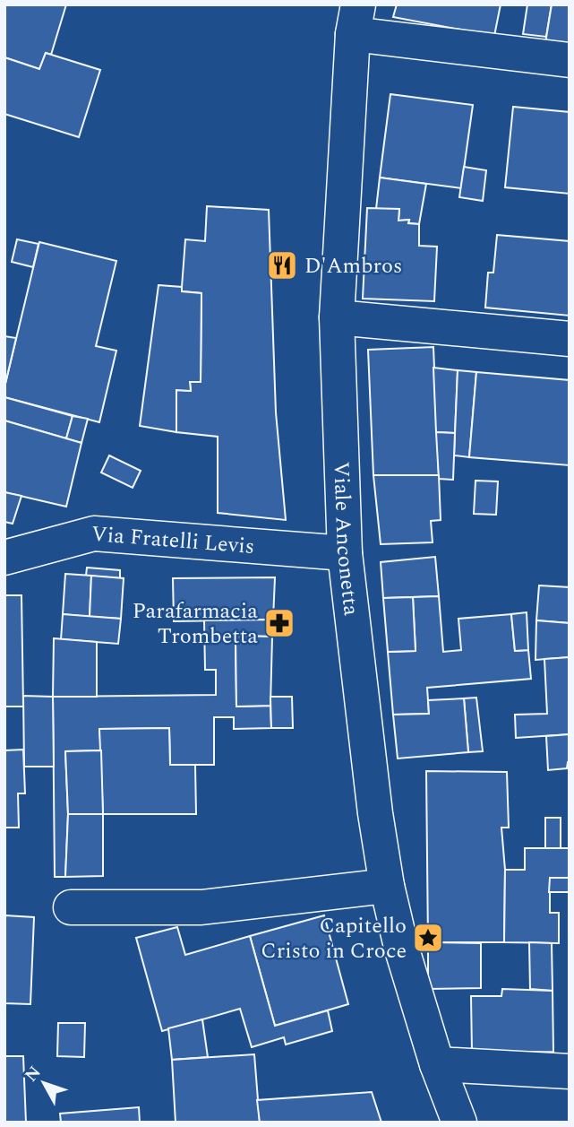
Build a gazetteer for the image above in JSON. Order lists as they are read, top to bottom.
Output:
{
  "streets": {
    "street": ["Viale Anconetta", "Via Fratelli Levis"]
  },
  "crossings": [
    ["Viale Anconetta", "Via Fratelli Levis"]
  ],
  "places": {
    "restaurant": ["D'Ambros"],
    "pharmacy": ["Parafarmacia Trombetta"],
    "place": ["Capitello Cristo in Croce"]
  },
  "north": "top left"
}
